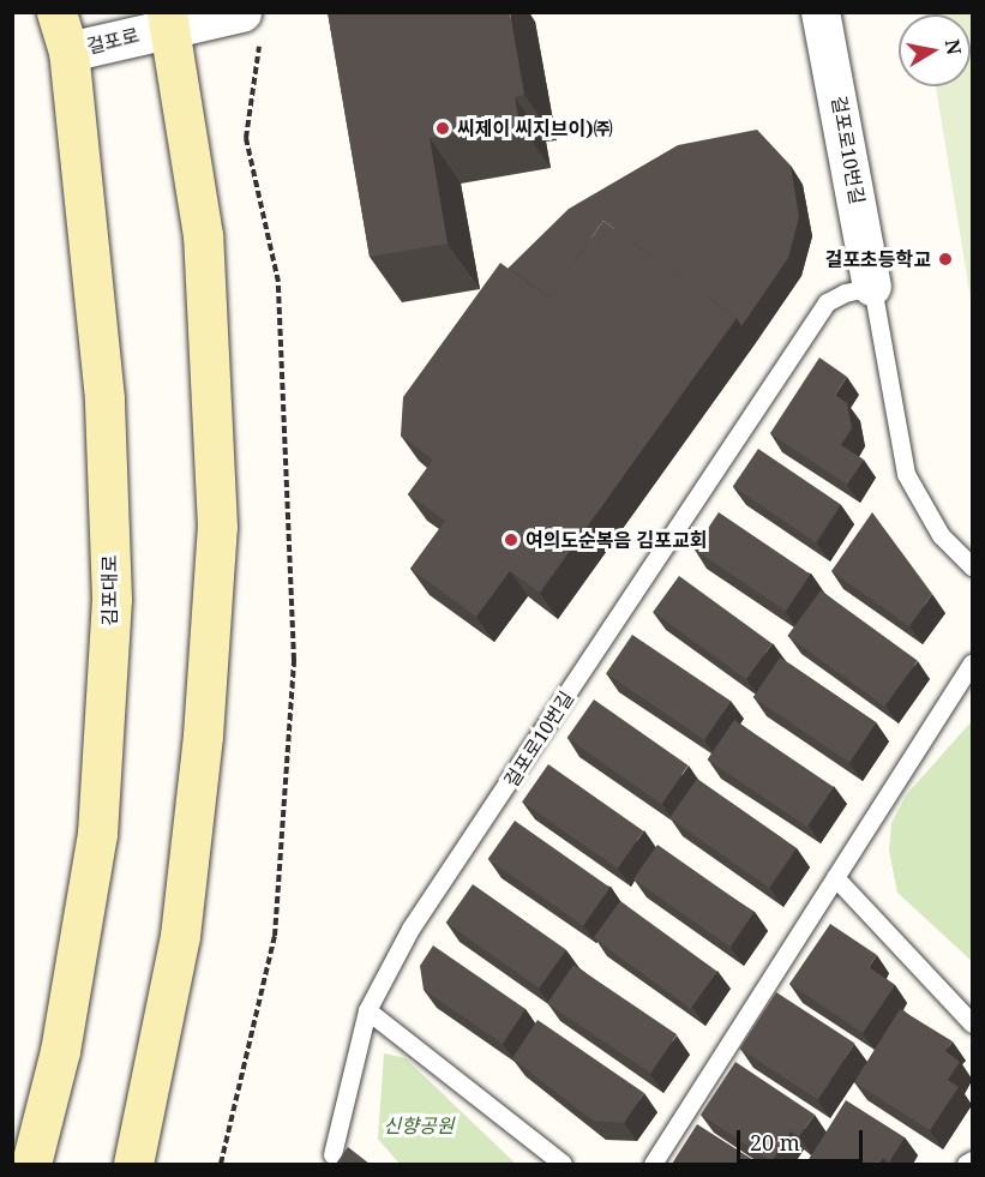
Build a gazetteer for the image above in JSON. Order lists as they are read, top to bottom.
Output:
{
  "streets": {
    "main road": ["김포대로"],
    "street": ["걸포로", "걸포로10번길"]
  },
  "crossings": [
    ["걸포로", "김포대로"]
  ],
  "parks": ["신향공원"],
  "places": ["씨제이 씨지브이)㈜", "걸포초등학교", "여의도순복음 김포교회"],
  "scale_bar": "20 m",
  "north": "right"
}
